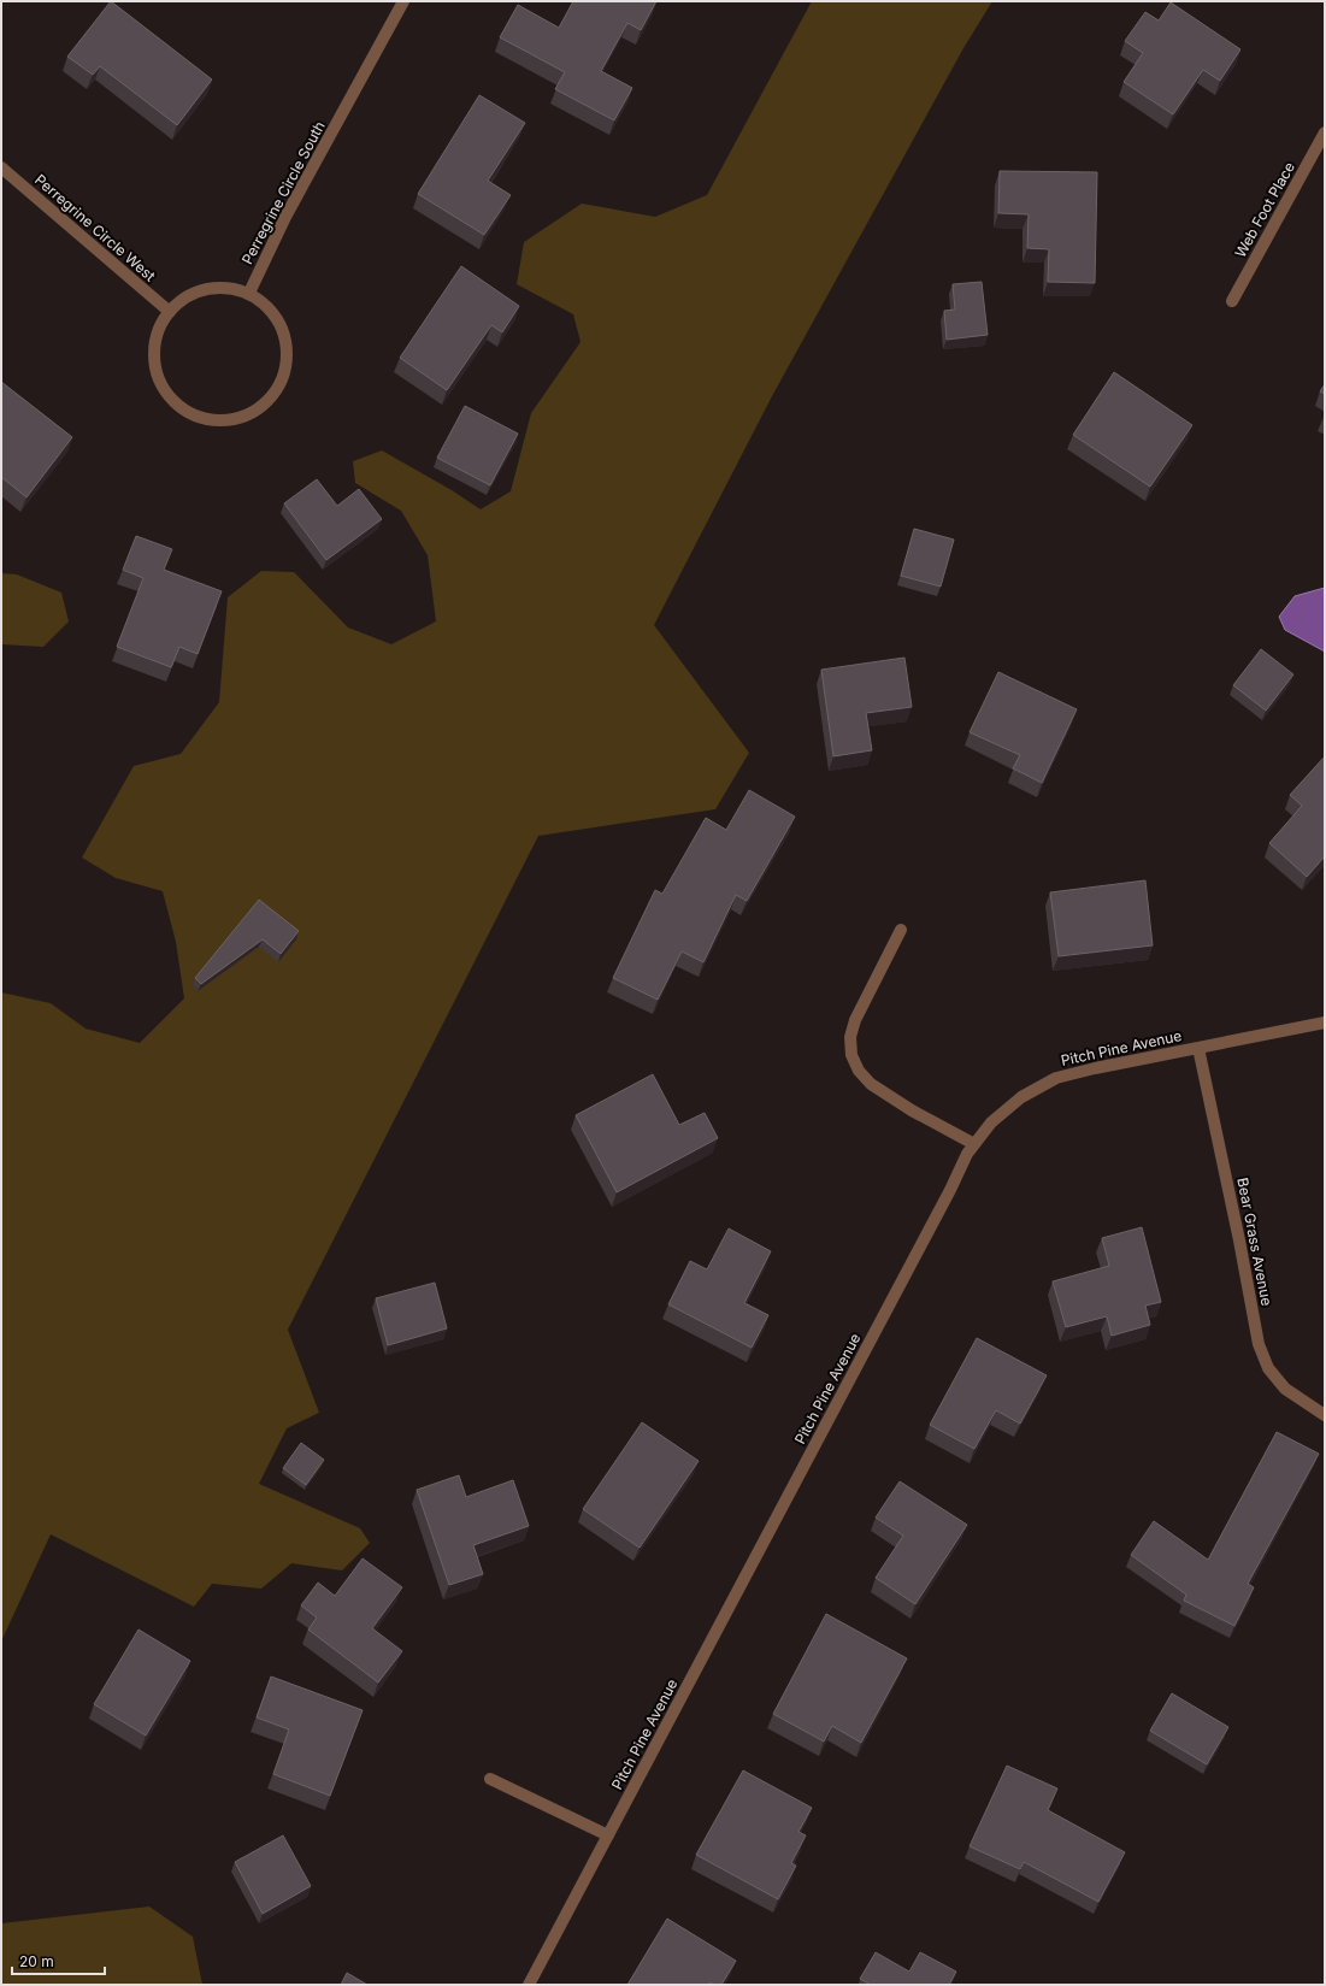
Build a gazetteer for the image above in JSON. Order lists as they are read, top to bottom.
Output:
{
  "streets": {
    "street": [
      "Perregrine Circle South",
      "Web Foot Place",
      "Perregrine Circle West",
      "Pitch Pine Avenue",
      "Bear Grass Avenue"
    ]
  },
  "crossings": [
    ["Perregrine Circle South", "Perregrine Circle West"],
    ["Pitch Pine Avenue", "Bear Grass Avenue"]
  ],
  "scale_bar": "20 m"
}
